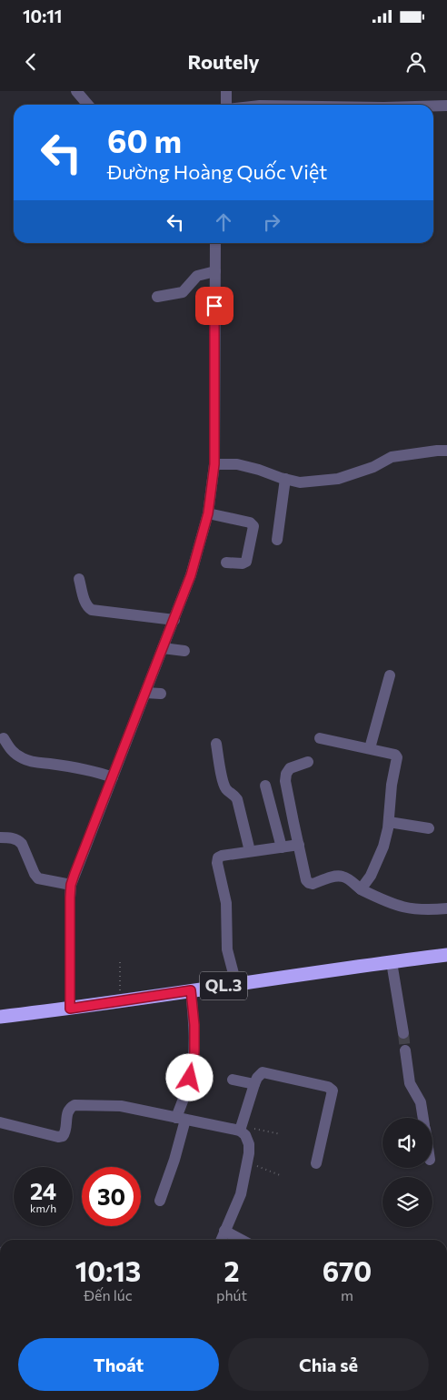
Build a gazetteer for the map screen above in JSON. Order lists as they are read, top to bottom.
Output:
{
  "streets": {
    "highway": ["QL.3"]
  },
  "page": {
    "status": "10:11",
    "header": "Routely",
    "turn": ["60 m", "Đường Hoàng Quốc Việt"],
    "speed": "24 km/h",
    "limit": "30",
    "eta": [
      "10:13",
      "Đến lúc",
      "2",
      "phút",
      "670",
      "m"
    ],
    "buttons": ["Thoát", "Chia sẻ"]
  }
}
